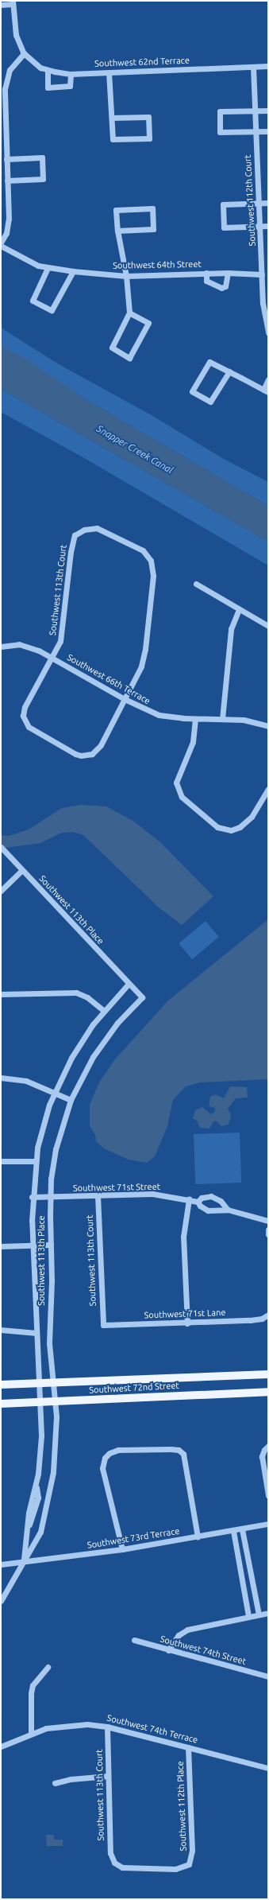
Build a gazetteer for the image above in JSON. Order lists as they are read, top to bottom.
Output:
{
  "streets": {
    "main road": ["Southwest 72nd Street"],
    "street": [
      "Southwest 62nd Terrace",
      "Southwest 112th Court",
      "Southwest 64th Street",
      "Southwest 113th Court",
      "Southwest 66th Terrace",
      "Southwest 113th Place",
      "Southwest 71st Street",
      "Southwest 71st Lane",
      "Southwest 73rd Terrace",
      "Southwest 74th Street",
      "Southwest 74th Terrace",
      "Southwest 112th Place"
    ]
  },
  "crossings": [
    ["Southwest 62nd Terrace", "Southwest 112th Court"],
    ["Southwest 112th Court", "Southwest 64th Street"],
    ["Southwest 113th Court", "Southwest 66th Terrace"],
    ["Southwest 113th Court", "Southwest 71st Street"],
    ["Southwest 113th Court", "Southwest 71st Lane"],
    ["Southwest 113th Court", "Southwest 74th Terrace"],
    ["Southwest 113th Court", "Southwest 112th Place"],
    ["Southwest 113th Place", "Southwest 71st Street"],
    ["Southwest 113th Place", "Southwest 72nd Street"],
    ["Southwest 113th Place", "Southwest 73rd Terrace"],
    ["Southwest 74th Terrace", "Southwest 112th Place"]
  ],
  "water": ["Snapper Creek Canal"]
}
